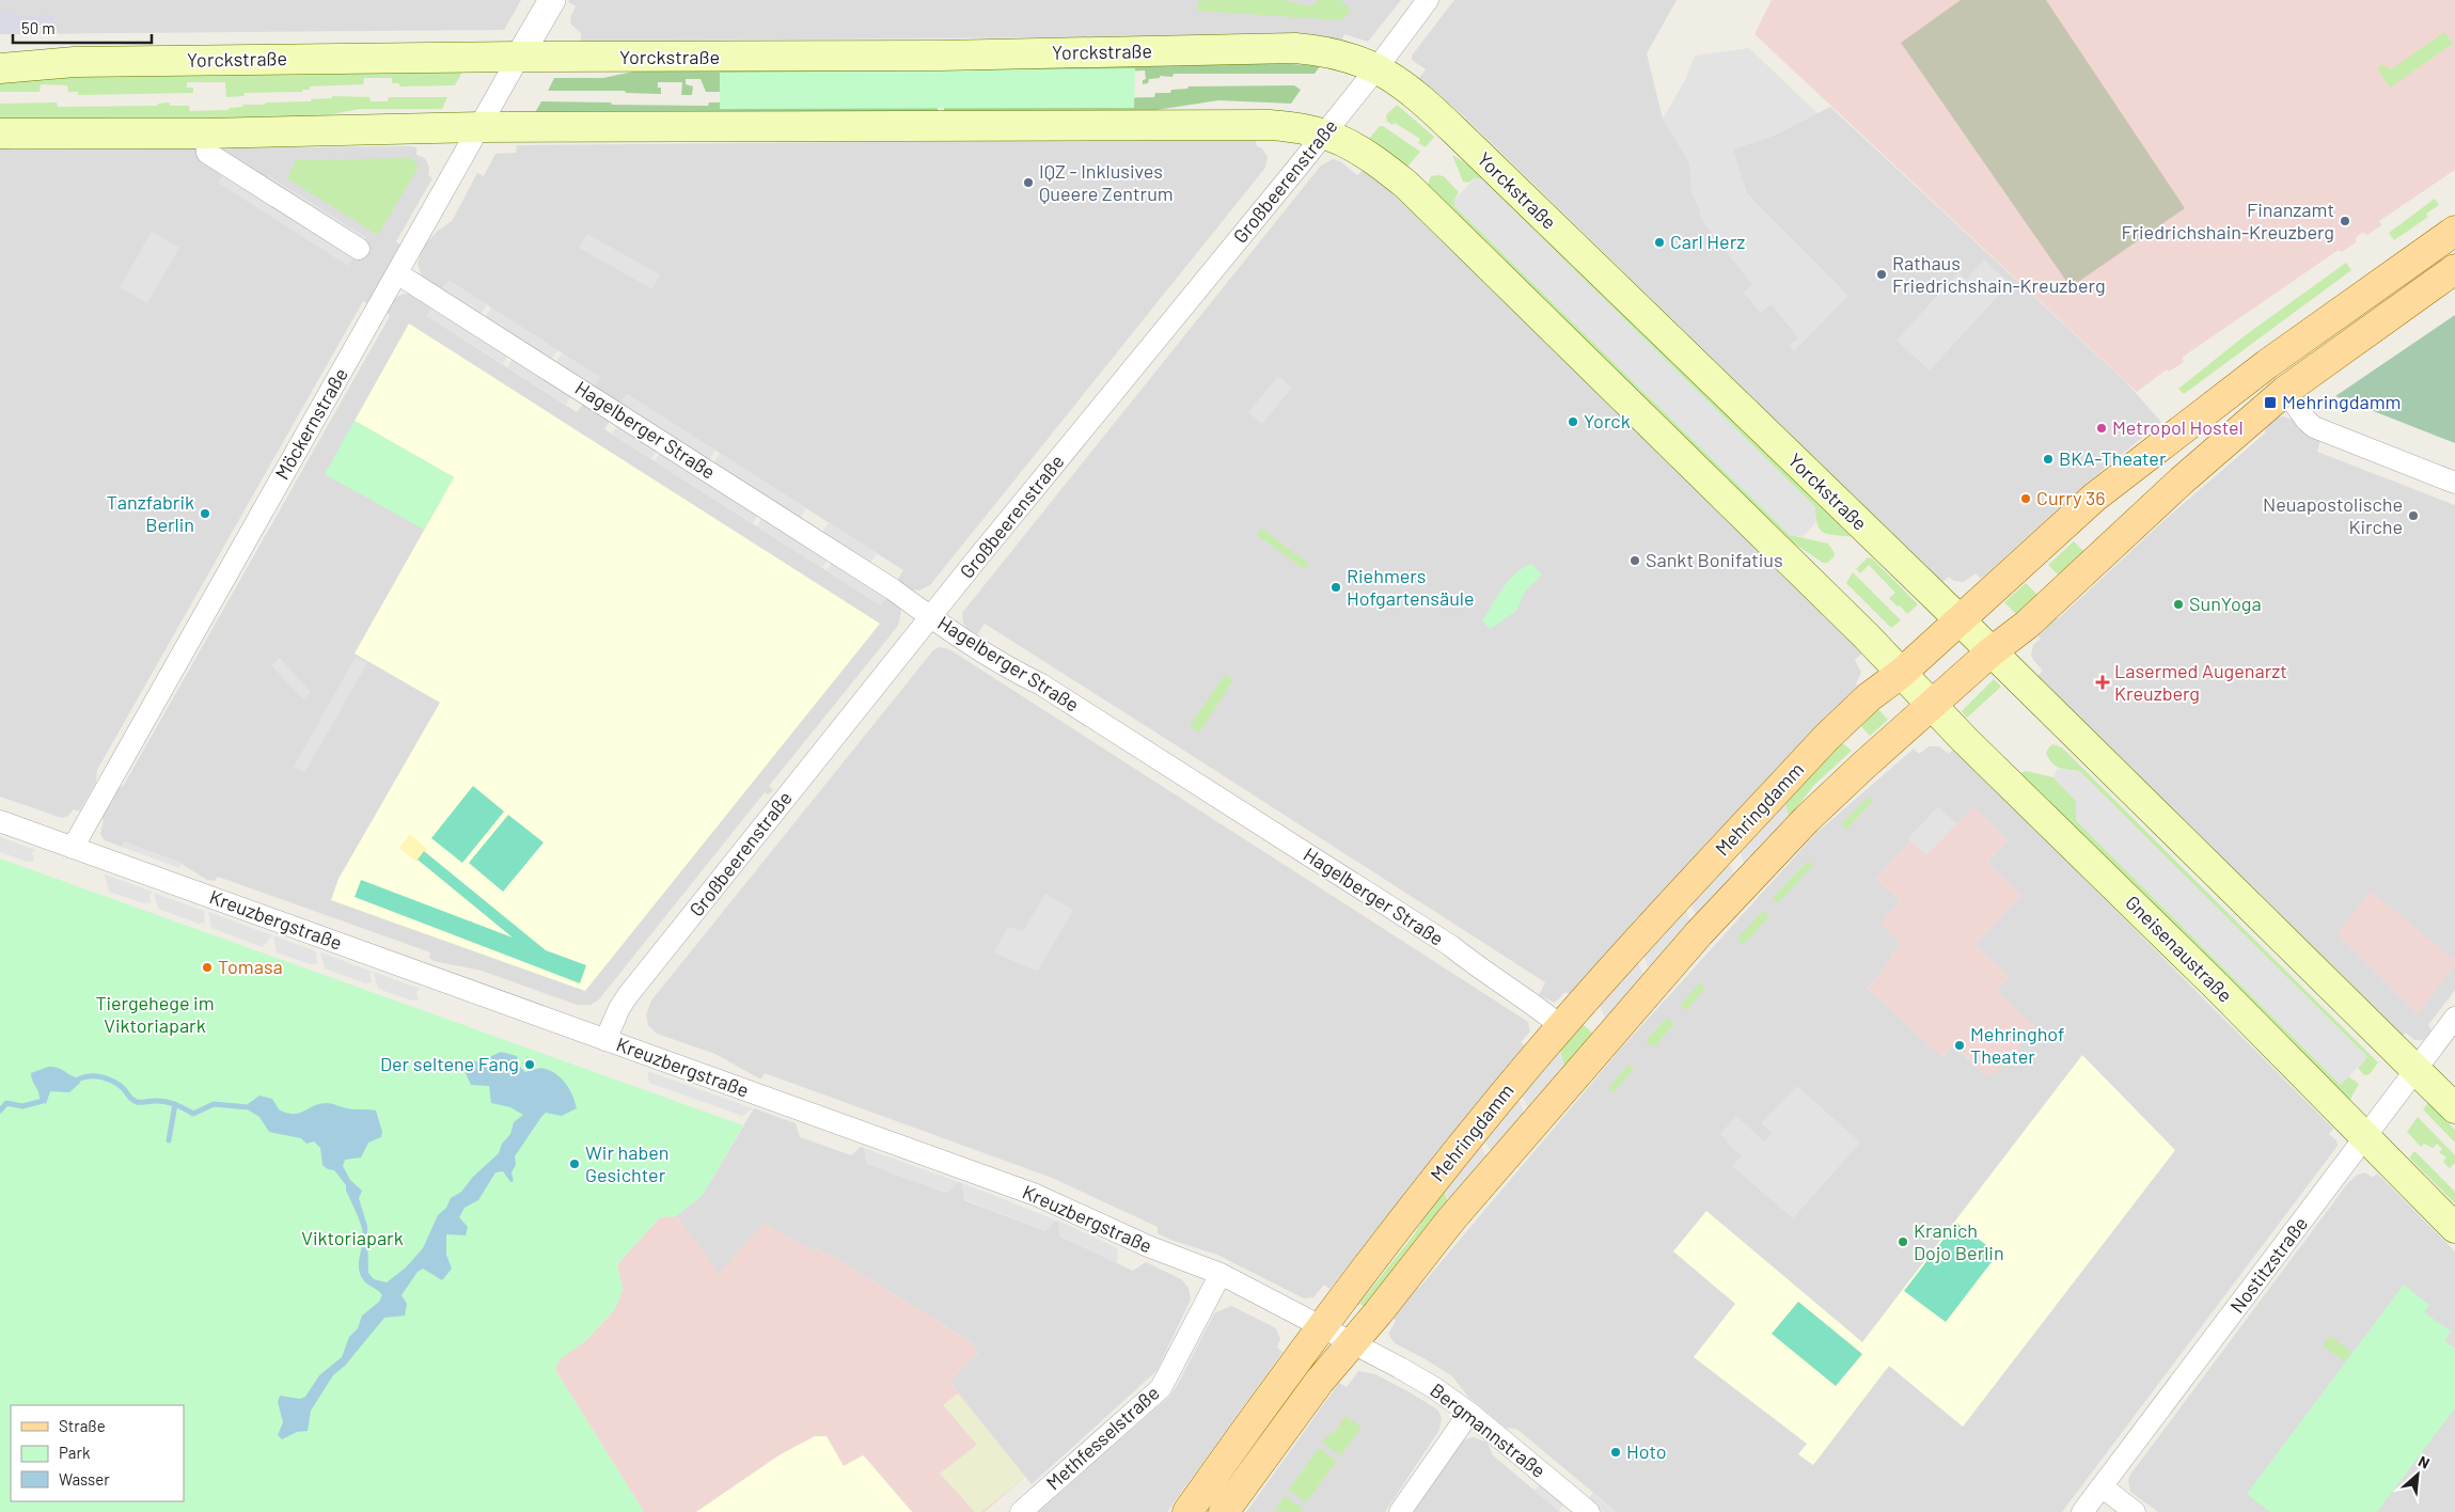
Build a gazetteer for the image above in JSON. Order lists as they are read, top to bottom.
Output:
{
  "streets": {
    "main road": ["Yorckstraße", "Mehringdamm", "Gneisenaustraße"],
    "street": [
      "Großbeerenstraße",
      "Möckernstraße",
      "Hagelberger Straße",
      "Kreuzbergstraße",
      "Nostitzstraße",
      "Bergmannstraße",
      "Methfesselstraße"
    ]
  },
  "crossings": [
    ["Yorckstraße", "Großbeerenstraße"],
    ["Yorckstraße", "Möckernstraße"],
    ["Yorckstraße", "Mehringdamm"],
    ["Großbeerenstraße", "Hagelberger Straße"],
    ["Großbeerenstraße", "Kreuzbergstraße"],
    ["Möckernstraße", "Hagelberger Straße"],
    ["Möckernstraße", "Kreuzbergstraße"],
    ["Hagelberger Straße", "Mehringdamm"],
    ["Mehringdamm", "Kreuzbergstraße"],
    ["Mehringdamm", "Gneisenaustraße"],
    ["Mehringdamm", "Bergmannstraße"],
    ["Kreuzbergstraße", "Bergmannstraße"],
    ["Kreuzbergstraße", "Methfesselstraße"],
    ["Gneisenaustraße", "Nostitzstraße"]
  ],
  "parks": ["Tiergehege im Viktoriapark", "Viktoriapark"],
  "places": {
    "other": [
      "IQZ - Inklusives Queere Zentrum",
      "Finanzamt Friedrichshain-Kreuzberg",
      "Carl Herz",
      "Rathaus Friedrichshain-Kreuzberg",
      "Yorck",
      "Metropol Hostel",
      "BKA-Theater",
      "Curry 36",
      "Tanzfabrik Berlin",
      "Neuapostolische Kirche",
      "Sankt Bonifatius",
      "Riehmers Hofgartensäule",
      "SunYoga",
      "Tomasa",
      "Mehringhof Theater",
      "Der seltene Fang",
      "Wir haben Gesichter",
      "Kranich Dojo Berlin",
      "Hoto"
    ],
    "transit": ["Mehringdamm"],
    "health": ["Lasermed Augenarzt Kreuzberg"]
  },
  "legend": ["Straße", "Park", "Wasser"],
  "scale_bar": "50 m",
  "north": "top right"
}
